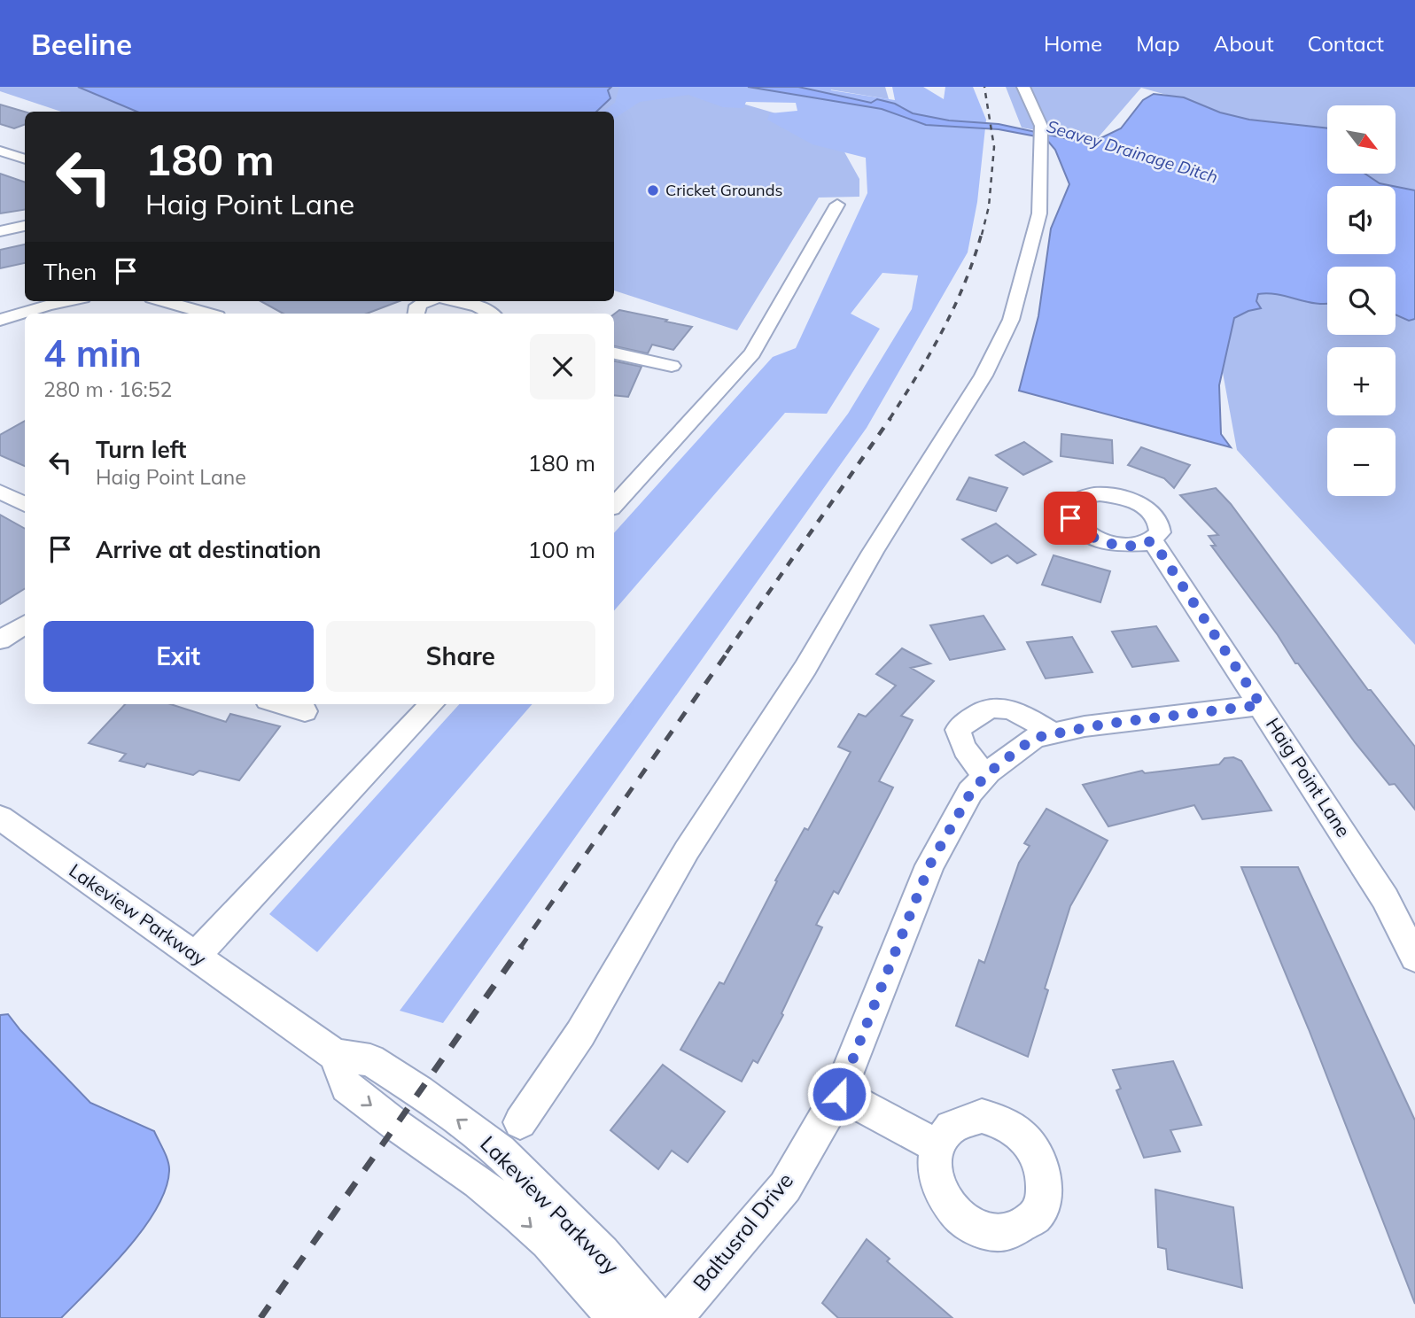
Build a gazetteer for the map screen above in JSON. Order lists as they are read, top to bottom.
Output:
{
  "streets": {
    "street": ["Haig Point Lane", "Lakeview Parkway", "Baltusrol Drive"]
  },
  "crossings": [
    ["Haig Point Lane", "Baltusrol Drive"]
  ],
  "water": ["Seavey Drainage Ditch"],
  "places": ["Cricket Grounds"],
  "north": "bottom right",
  "page": {
    "header": "Beeline",
    "nav": [
      "Home",
      "Map",
      "About",
      "Contact"
    ],
    "map_buttons": ["+", "−"],
    "turn": ["180 m", "Haig Point Lane"],
    "then": "Then",
    "heading": ["4 min", "280 m · 16:52"],
    "list": [
      {
        "name": "Turn left",
        "note": "Haig Point Lane",
        "value": "180 m"
      },
      {
        "name": "Arrive at destination",
        "value": "100 m"
      }
    ],
    "buttons": ["Exit", "Share"]
  }
}
